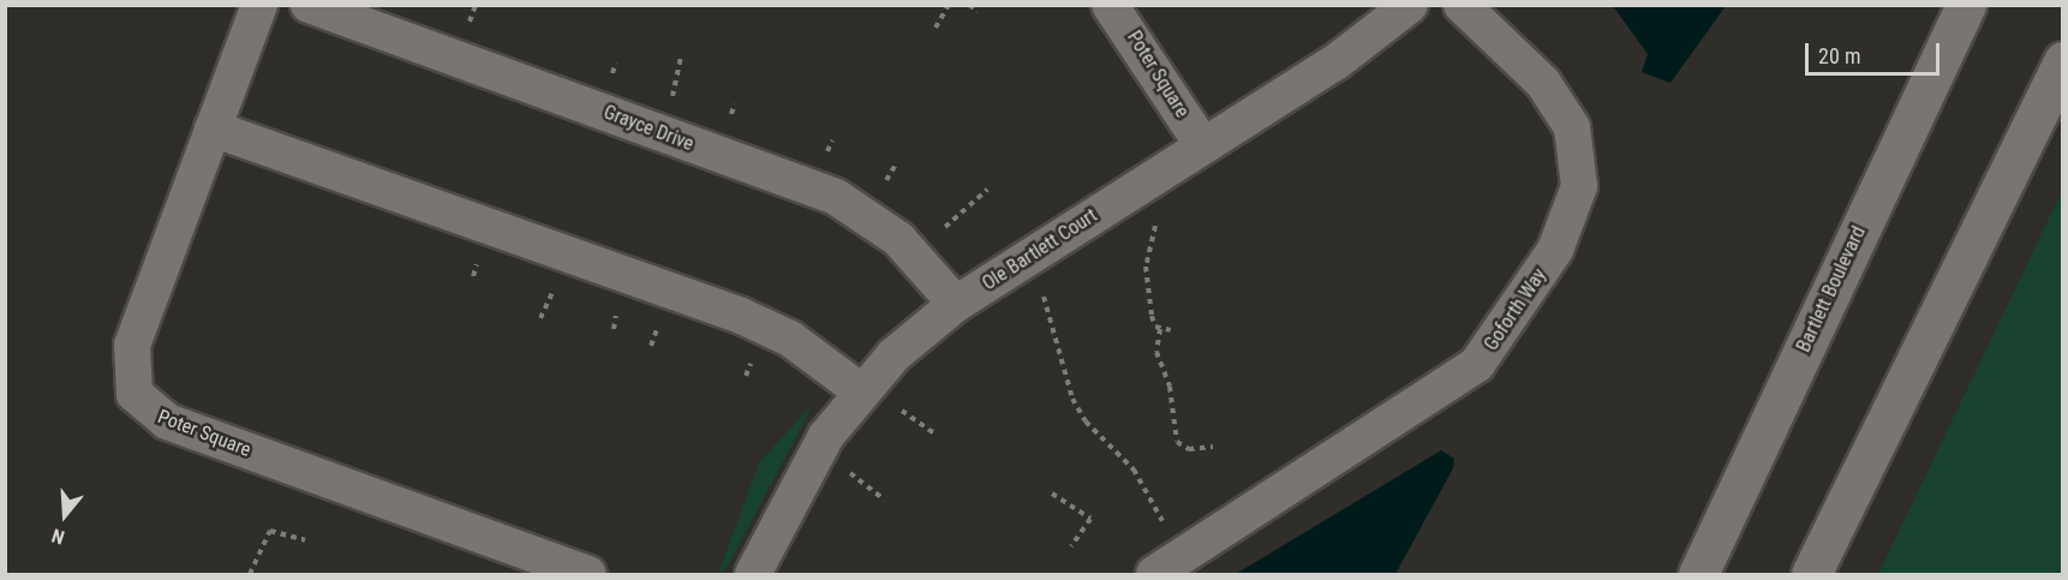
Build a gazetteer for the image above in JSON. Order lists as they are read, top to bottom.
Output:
{
  "streets": {
    "main road": ["Bartlett Boulevard"],
    "street": [
      "Poter Square",
      "Grayce Drive",
      "Ole Bartlett Court",
      "Goforth Way"
    ]
  },
  "crossings": [
    ["Poter Square", "Ole Bartlett Court"],
    ["Grayce Drive", "Ole Bartlett Court"]
  ],
  "scale_bar": "20 m",
  "north": "bottom"
}
